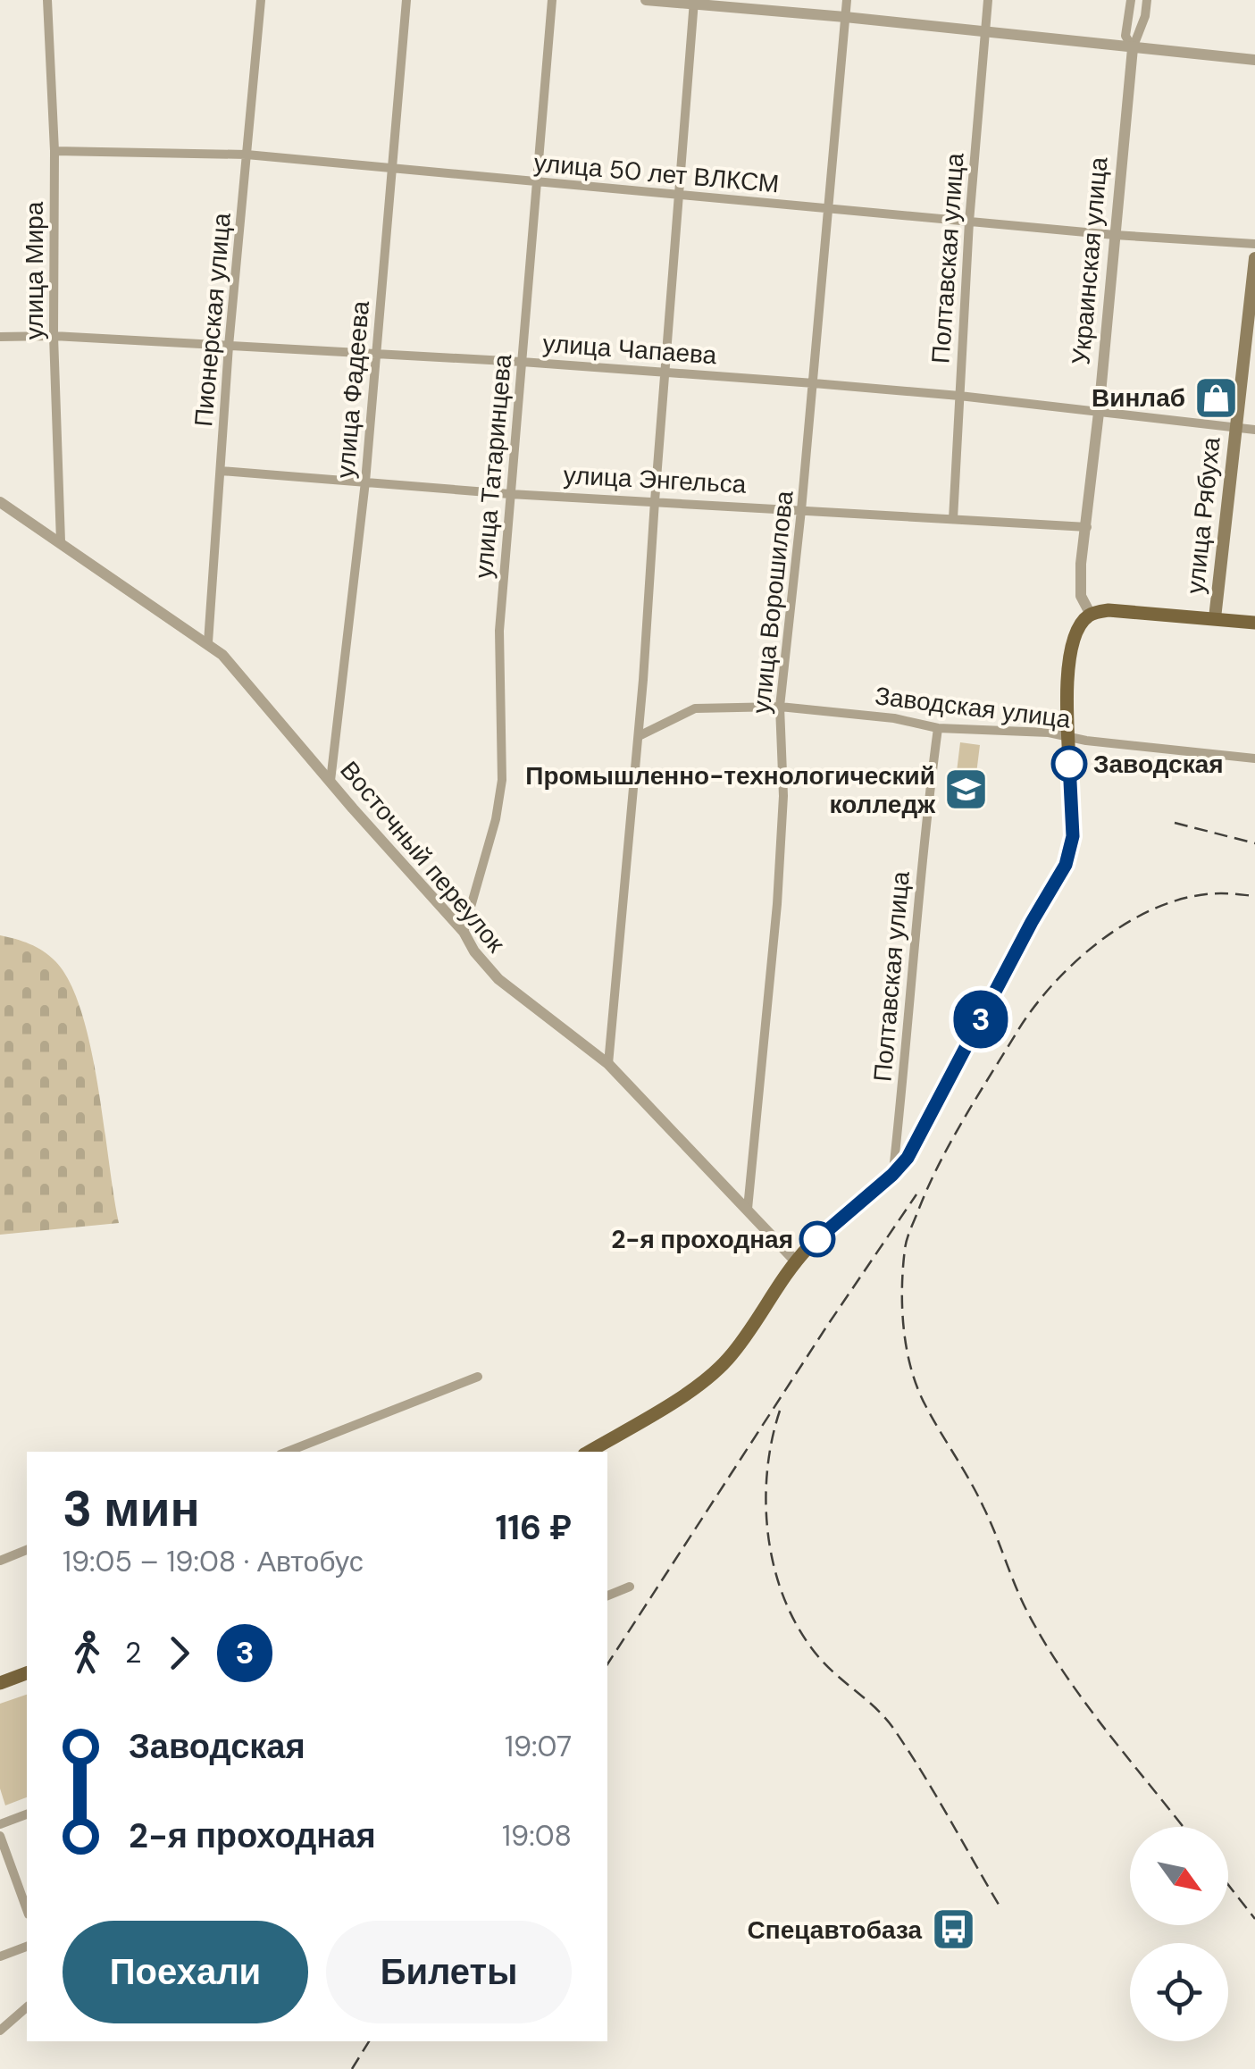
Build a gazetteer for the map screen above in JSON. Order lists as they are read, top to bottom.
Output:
{
  "streets": {
    "main road": ["улица Рябуха"],
    "street": [
      "улица 50 лет ВЛКСМ",
      "Полтавская улица",
      "Украинская улица",
      "улица Мира",
      "Пионерская улица",
      "улица Чапаева",
      "улица Фадеева",
      "улица Татаринцева",
      "улица Энгельса",
      "улица Ворошилова",
      "Заводская улица",
      "Восточный переулок"
    ]
  },
  "crossings": [
    ["улица 50 лет ВЛКСМ", "Полтавская улица"],
    ["улица 50 лет ВЛКСМ", "Украинская улица"],
    ["улица 50 лет ВЛКСМ", "улица Мира"],
    ["улица 50 лет ВЛКСМ", "Пионерская улица"],
    ["улица 50 лет ВЛКСМ", "улица Фадеева"],
    ["улица 50 лет ВЛКСМ", "улица Татаринцева"],
    ["улица 50 лет ВЛКСМ", "улица Ворошилова"],
    ["Полтавская улица", "улица Чапаева"],
    ["Полтавская улица", "улица Энгельса"],
    ["Полтавская улица", "Заводская улица"],
    ["Украинская улица", "улица Чапаева"],
    ["Украинская улица", "улица Энгельса"],
    ["улица Мира", "улица Чапаева"],
    ["улица Мира", "Восточный переулок"],
    ["Пионерская улица", "улица Чапаева"],
    ["Пионерская улица", "улица Энгельса"],
    ["Пионерская улица", "Восточный переулок"],
    ["улица Чапаева", "улица Фадеева"],
    ["улица Чапаева", "улица Татаринцева"],
    ["улица Чапаева", "улица Рябуха"],
    ["улица Чапаева", "улица Ворошилова"],
    ["улица Фадеева", "улица Энгельса"],
    ["улица Фадеева", "Восточный переулок"],
    ["улица Татаринцева", "улица Энгельса"],
    ["улица Татаринцева", "Восточный переулок"],
    ["улица Энгельса", "улица Ворошилова"],
    ["улица Ворошилова", "Заводская улица"],
    ["улица Ворошилова", "Восточный переулок"]
  ],
  "places": {
    "shop": ["Винлаб"],
    "other": ["Заводская", "2-я проходная"],
    "school or university": ["Промышленно-технологический колледж"],
    "bus stop": ["Спецавтобаза"]
  },
  "lines": ["bus line 3"],
  "north": "bottom right",
  "page": {
    "on_map": "3",
    "heading": ["3 мин", "19:05 – 19:08 · Автобус", "116 ₽"],
    "legs": ["2", "3"],
    "list": [
      {
        "name": "Заводская",
        "value": "19:07"
      },
      {
        "name": "2-я проходная",
        "value": "19:08"
      }
    ],
    "buttons": ["Поехали", "Билеты"]
  }
}
